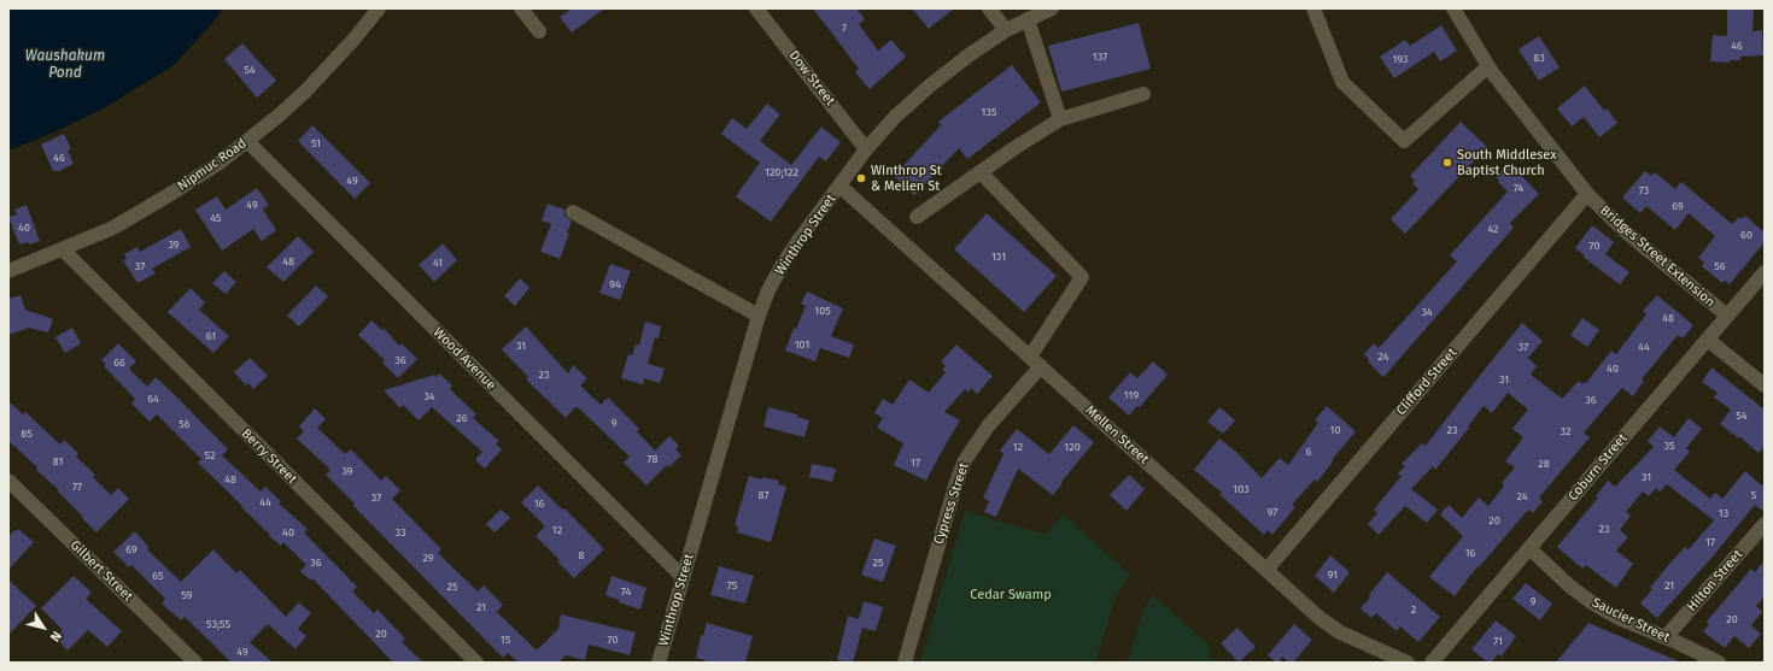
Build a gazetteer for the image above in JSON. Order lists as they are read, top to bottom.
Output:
{
  "streets": {
    "street": [
      "Dow Street",
      "Nipmuc Road",
      "Winthrop Street",
      "Bridges Street Extension",
      "Wood Avenue",
      "Clifford Street",
      "Mellen Street",
      "Berry Street",
      "Coburn Street",
      "Cypress Street",
      "Gilbert Street",
      "Hilton Street",
      "Saucier Street"
    ]
  },
  "crossings": [
    ["Dow Street", "Winthrop Street"],
    ["Nipmuc Road", "Wood Avenue"],
    ["Nipmuc Road", "Berry Street"],
    ["Winthrop Street", "Wood Avenue"],
    ["Winthrop Street", "Mellen Street"],
    ["Bridges Street Extension", "Clifford Street"],
    ["Bridges Street Extension", "Coburn Street"],
    ["Clifford Street", "Mellen Street"],
    ["Mellen Street", "Cypress Street"],
    ["Coburn Street", "Saucier Street"],
    ["Hilton Street", "Saucier Street"]
  ],
  "water": ["Waushakum Pond"],
  "parks": ["Cedar Swamp"],
  "places": ["South Middlesex Baptist Church", "Winthrop St & Mellen St"],
  "house_numbers": [
    "7",
    "46",
    "137",
    "83",
    "193",
    "54",
    "135",
    "51",
    "46",
    "120;122",
    "49",
    "74",
    "73",
    "49",
    "69",
    "45",
    "40",
    "42",
    "60",
    "39",
    "70",
    "131",
    "48",
    "41",
    "37",
    "56",
    "94",
    "105",
    "34",
    "48",
    "61",
    "101",
    "31",
    "37",
    "44",
    "24",
    "36",
    "66",
    "40",
    "23",
    "31",
    "119",
    "34",
    "64",
    "36",
    "54",
    "26",
    "9",
    "56",
    "10",
    "23",
    "32",
    "85",
    "35",
    "12",
    "120",
    "6",
    "52",
    "78",
    "81",
    "17",
    "28",
    "39",
    "31",
    "48",
    "77",
    "103",
    "87",
    "5",
    "24",
    "37",
    "44",
    "16",
    "97",
    "13",
    "20",
    "23",
    "12",
    "40",
    "33",
    "17",
    "69",
    "16",
    "8",
    "29",
    "36",
    "25",
    "91",
    "65",
    "75",
    "21",
    "25",
    "74",
    "59",
    "9",
    "21",
    "2",
    "20",
    "53;55",
    "20",
    "15",
    "70",
    "71",
    "49"
  ],
  "north": "bottom right"
}
